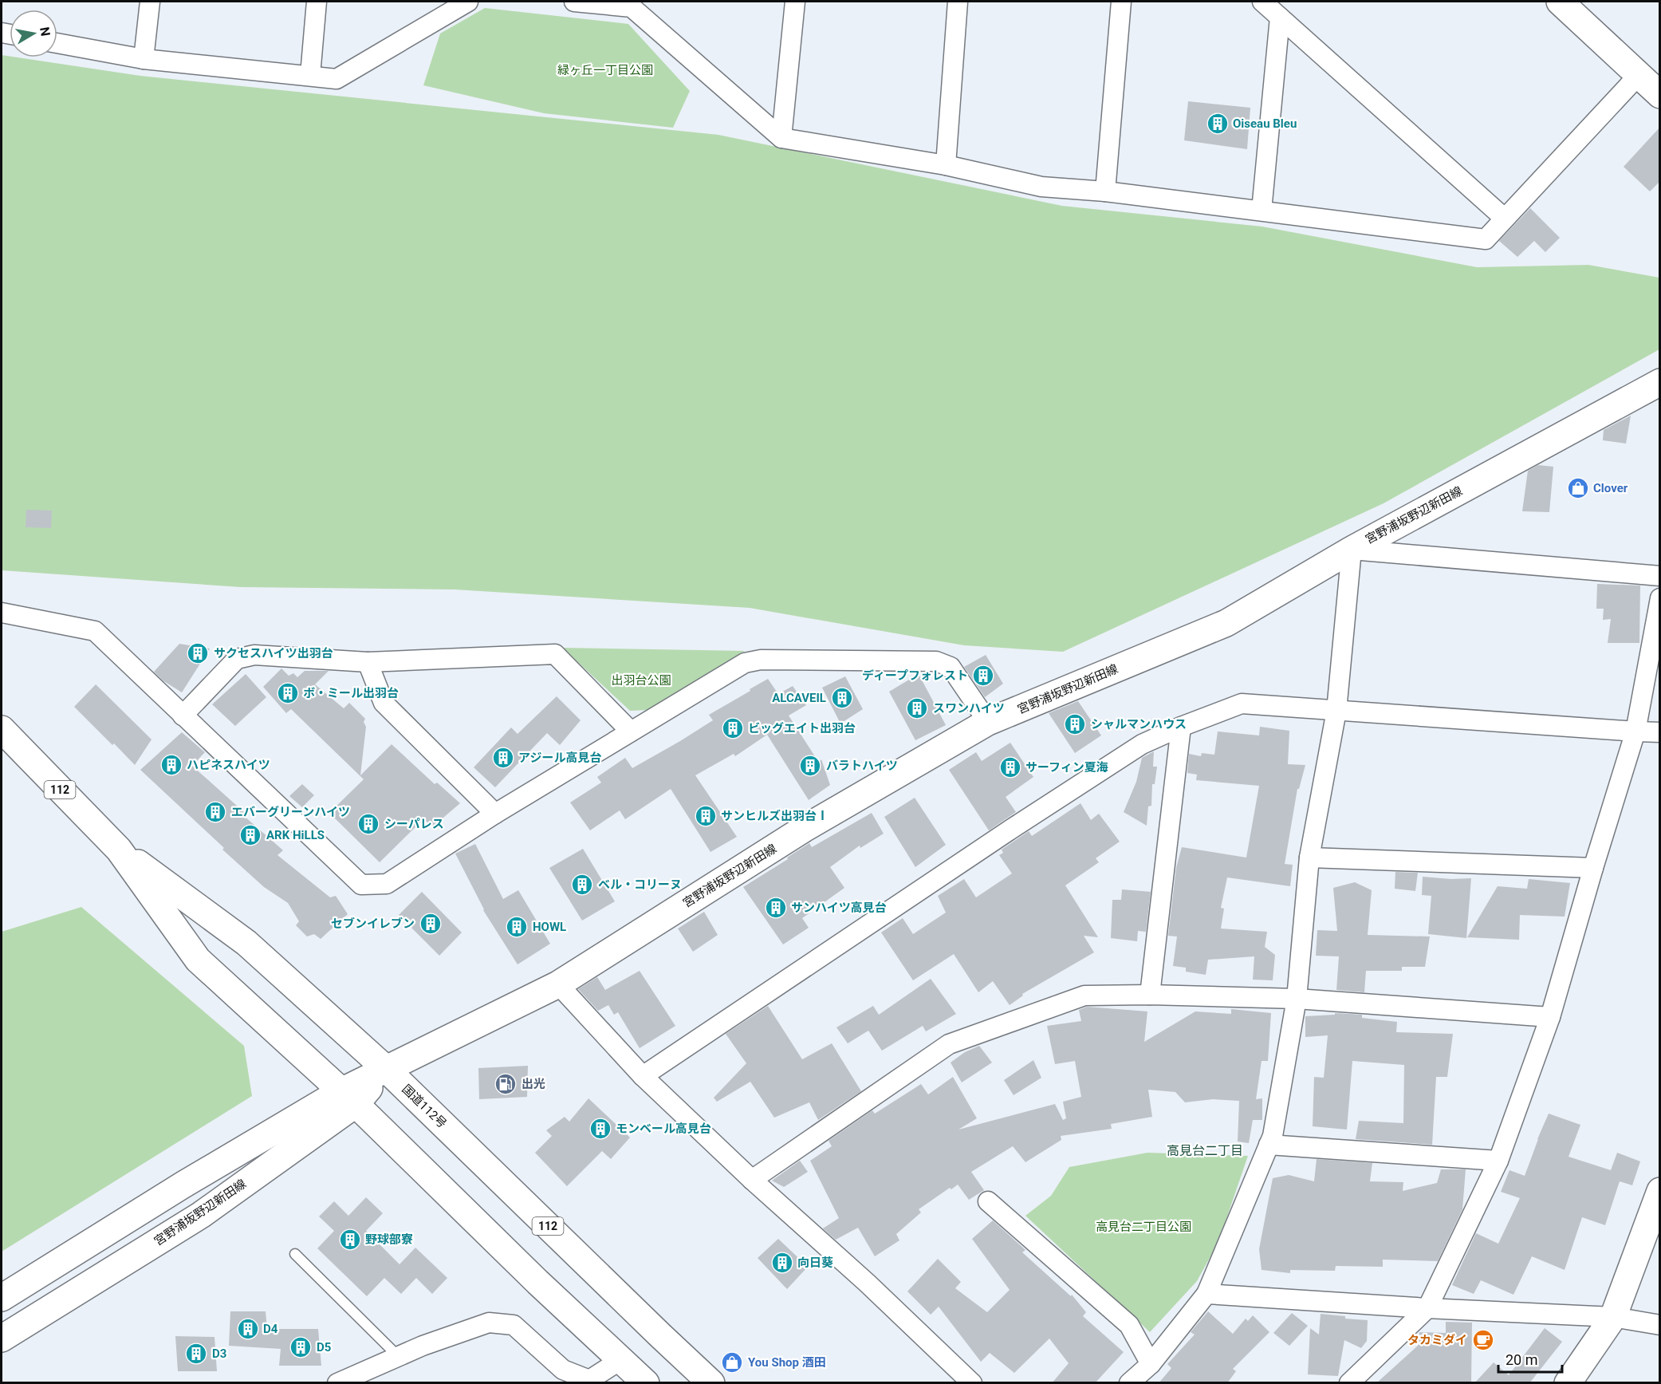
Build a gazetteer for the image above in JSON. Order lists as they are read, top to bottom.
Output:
{
  "streets": {
    "main road": ["宮野浦坂野辺新田線", "112", "国道112号"]
  },
  "crossings": [
    ["宮野浦坂野辺新田線", "国道112号"]
  ],
  "districts": ["高見台二丁目"],
  "parks": ["緑ヶ丘一丁目公園", "出羽台公園", "高見台二丁目公園"],
  "places": {
    "building": [
      "Oiseau Bleu",
      "サクセスハイツ出羽台",
      "ディープフォレスト",
      "ボ・ミール出羽台",
      "ALCAVEIL",
      "スワンハイツ",
      "シャルマンハウス",
      "ビッグエイト出羽台",
      "アジール高見台",
      "ハピネスハイツ",
      "バラトハイツ",
      "サーフィン夏海",
      "エバーグリーンハイツ",
      "サンヒルズ出羽台Ⅰ",
      "シーパレス",
      "ARK HiLLS",
      "ベル・コリーヌ",
      "サンハイツ高見台",
      "セブンイレブン",
      "HOWL",
      "モンベール高見台",
      "野球部寮",
      "向日葵",
      "D4",
      "D5",
      "D3"
    ],
    "shop": ["Clover", "You Shop 酒田"],
    "fuel station": ["出光"],
    "cafe": ["タカミダイ"]
  },
  "scale_bar": "20 m",
  "north": "right"
}
